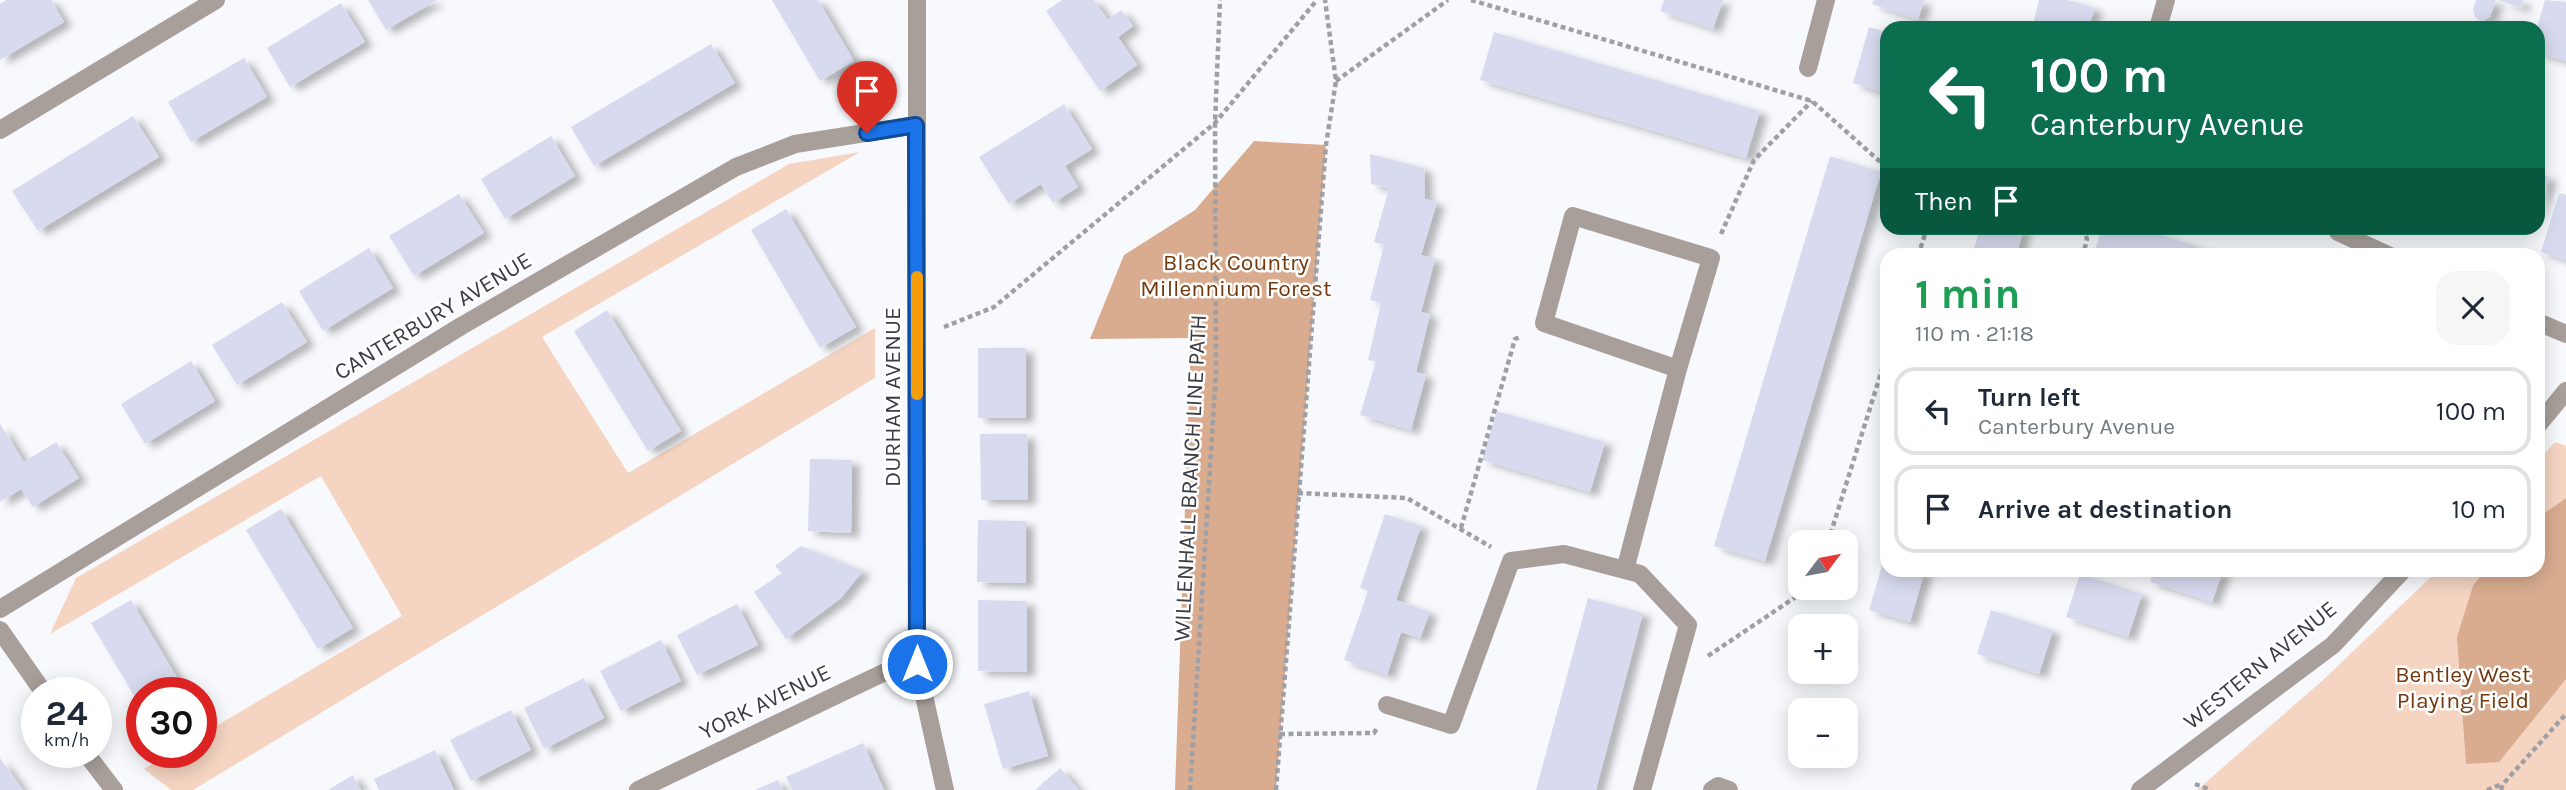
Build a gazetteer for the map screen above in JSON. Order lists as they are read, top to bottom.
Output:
{
  "streets": {
    "street": [
      "CANTERBURY AVENUE",
      "DURHAM AVENUE",
      "WESTERN AVENUE",
      "YORK AVENUE"
    ],
    "path": ["WILLENHALL BRANCH LINE PATH"]
  },
  "crossings": [
    ["CANTERBURY AVENUE", "DURHAM AVENUE"],
    ["DURHAM AVENUE", "YORK AVENUE"]
  ],
  "parks": ["Black Country Millennium Forest", "Bentley West Playing Field"],
  "north": "top right",
  "page": {
    "turn": ["100 m", "Canterbury Avenue"],
    "then": "Then",
    "heading": ["1 min", "110 m · 21:18"],
    "list": [
      {
        "name": "Turn left",
        "note": "Canterbury Avenue",
        "value": "100 m"
      },
      {
        "name": "Arrive at destination",
        "value": "10 m"
      }
    ],
    "map_buttons": ["+", "−"],
    "speed": "24 km/h",
    "limit": "30"
  }
}
